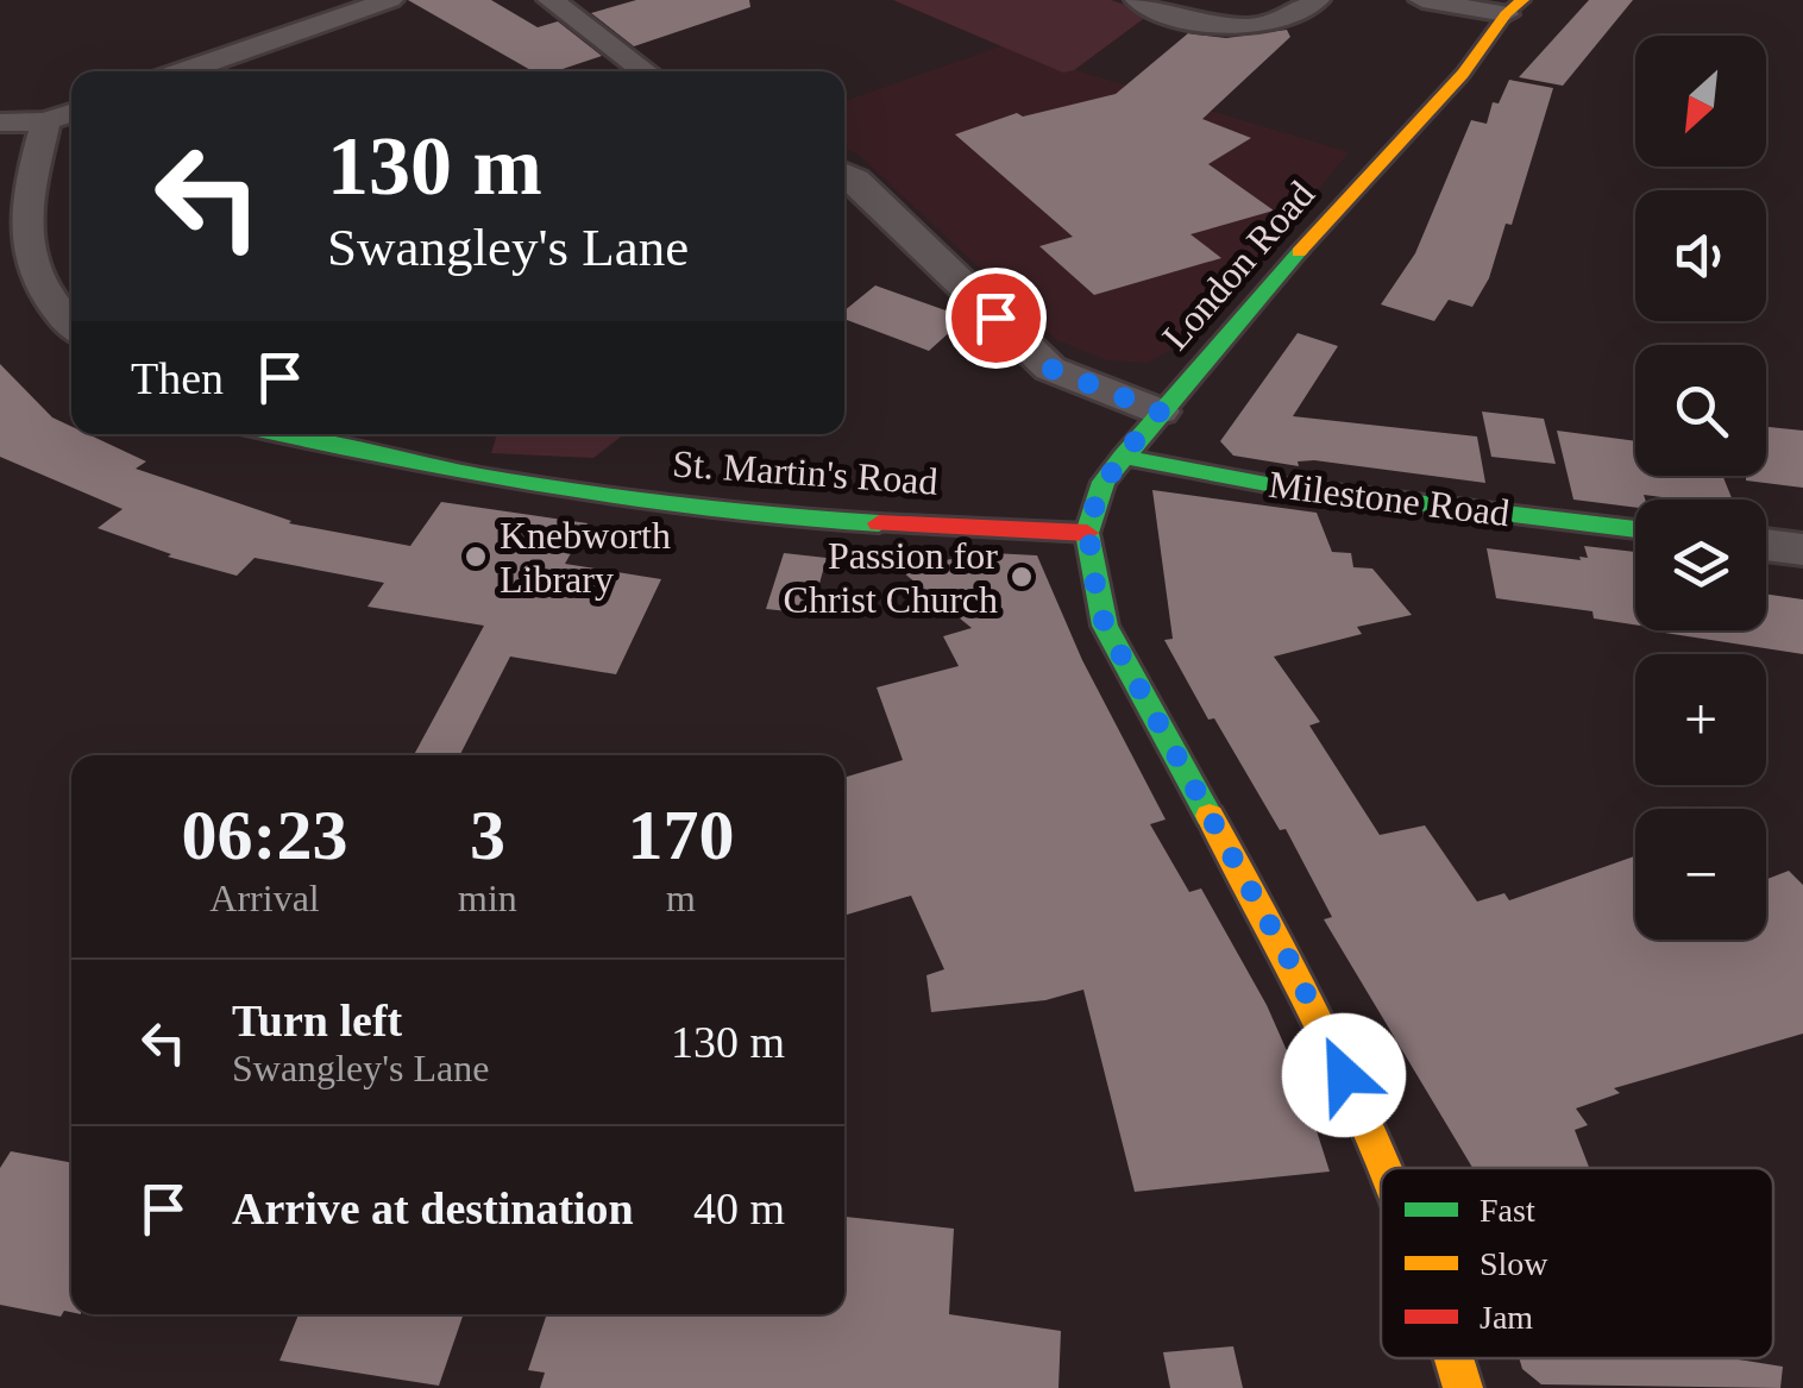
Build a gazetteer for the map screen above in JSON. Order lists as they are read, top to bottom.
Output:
{
  "streets": {
    "main road": ["London Road", "St. Martin's Road", "Milestone Road"]
  },
  "crossings": [
    ["London Road", "St. Martin's Road"],
    ["London Road", "Milestone Road"]
  ],
  "places": ["Knebworth Library", "Passion for Christ Church"],
  "legend": ["Fast", "Slow", "Jam"],
  "north": "bottom left",
  "page": {
    "map_buttons": ["+", "−"],
    "turn": ["130 m", "Swangley's Lane"],
    "then": "Then",
    "eta": [
      "06:23",
      "Arrival",
      "3",
      "min",
      "170",
      "m"
    ],
    "list": [
      {
        "name": "Turn left",
        "note": "Swangley's Lane",
        "value": "130 m"
      },
      {
        "name": "Arrive at destination",
        "value": "40 m"
      }
    ]
  }
}
